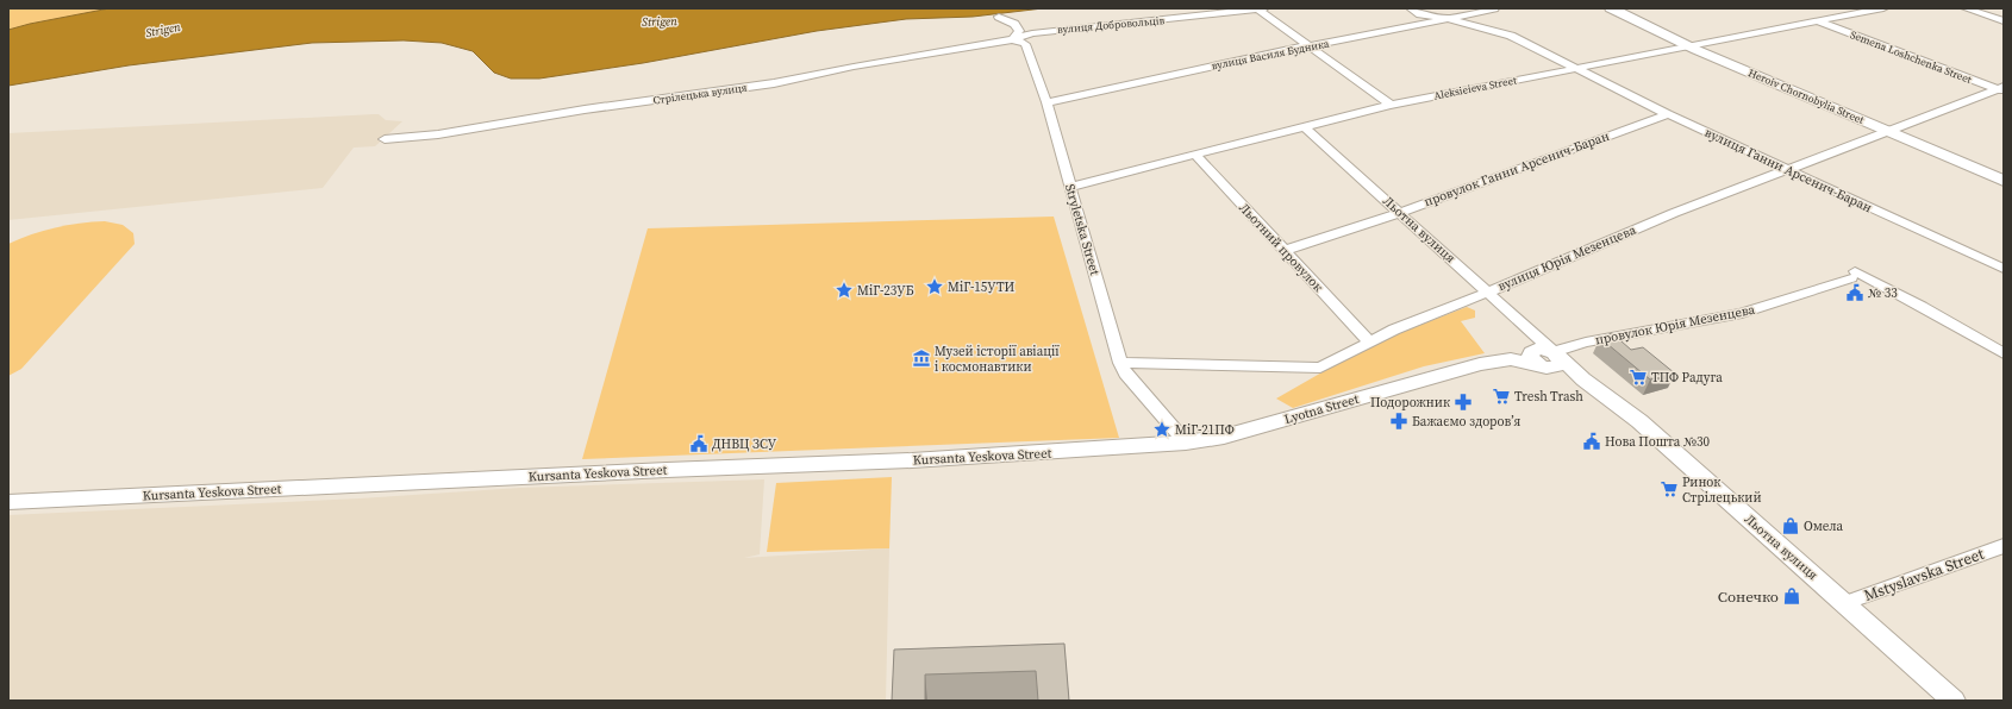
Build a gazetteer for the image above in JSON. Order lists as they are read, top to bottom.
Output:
{
  "streets": {
    "main road": ["Heroiv Chornobylia Street"],
    "street": [
      "вулиця Добровольців",
      "вулиця Василя Будника",
      "Semena Loshchenka Street",
      "Aleksieieva Street",
      "Стрілецька вулиця",
      "провулок Ганни Арсенич-Баран",
      "вулиця Ганни Арсенич-Баран",
      "Stryletska Street",
      "Льотна вулиця",
      "Льотний провулок",
      "вулиця Юрія Мезенцева",
      "провулок Юрія Мезенцева",
      "Lyotna Street",
      "Kursanta Yeskova Street",
      "Mstyslavska Street"
    ]
  },
  "crossings": [
    ["вулиця Добровольців", "Стрілецька вулиця"],
    ["вулиця Добровольців", "Stryletska Street"],
    ["вулиця Василя Будника", "Stryletska Street"],
    ["Semena Loshchenka Street", "Aleksieieva Street"],
    ["Semena Loshchenka Street", "вулиця Юрія Мезенцева"],
    ["Aleksieieva Street", "Heroiv Chornobylia Street"],
    ["Aleksieieva Street", "вулиця Ганни Арсенич-Баран"],
    ["Aleksieieva Street", "Stryletska Street"],
    ["Aleksieieva Street", "Льотна вулиця"],
    ["Aleksieieva Street", "Льотний провулок"],
    ["Стрілецька вулиця", "Stryletska Street"],
    ["Heroiv Chornobylia Street", "вулиця Юрія Мезенцева"],
    ["провулок Ганни Арсенич-Баран", "вулиця Ганни Арсенич-Баран"],
    ["провулок Ганни Арсенич-Баран", "Льотна вулиця"],
    ["провулок Ганни Арсенич-Баран", "Льотний провулок"],
    ["вулиця Ганни Арсенич-Баран", "вулиця Юрія Мезенцева"],
    ["Stryletska Street", "вулиця Юрія Мезенцева"],
    ["Stryletska Street", "Lyotna Street"],
    ["Stryletska Street", "Kursanta Yeskova Street"],
    ["Льотна вулиця", "вулиця Юрія Мезенцева"],
    ["Льотна вулиця", "провулок Юрія Мезенцева"],
    ["Льотна вулиця", "Lyotna Street"],
    ["Льотна вулиця", "Mstyslavska Street"],
    ["Льотний провулок", "вулиця Юрія Мезенцева"],
    ["Lyotna Street", "Kursanta Yeskova Street"]
  ],
  "water": ["Strigen"],
  "places": {
    "place": ["МіГ-15УТИ", "МіГ-23УБ", "МіГ-21ПФ"],
    "public building": ["№ 33", "Нова Пошта №30", "ДНВЦ ЗСУ"],
    "museum": ["Музей історії авіації і космонавтики"],
    "supermarket": ["ТПФ Радуга", "Tresh Trash", "Ринок Стрілецький"],
    "pharmacy": ["Подорожник", "Бажаємо здоров’я"],
    "shop": ["Омела", "Сонечко"]
  }
}
